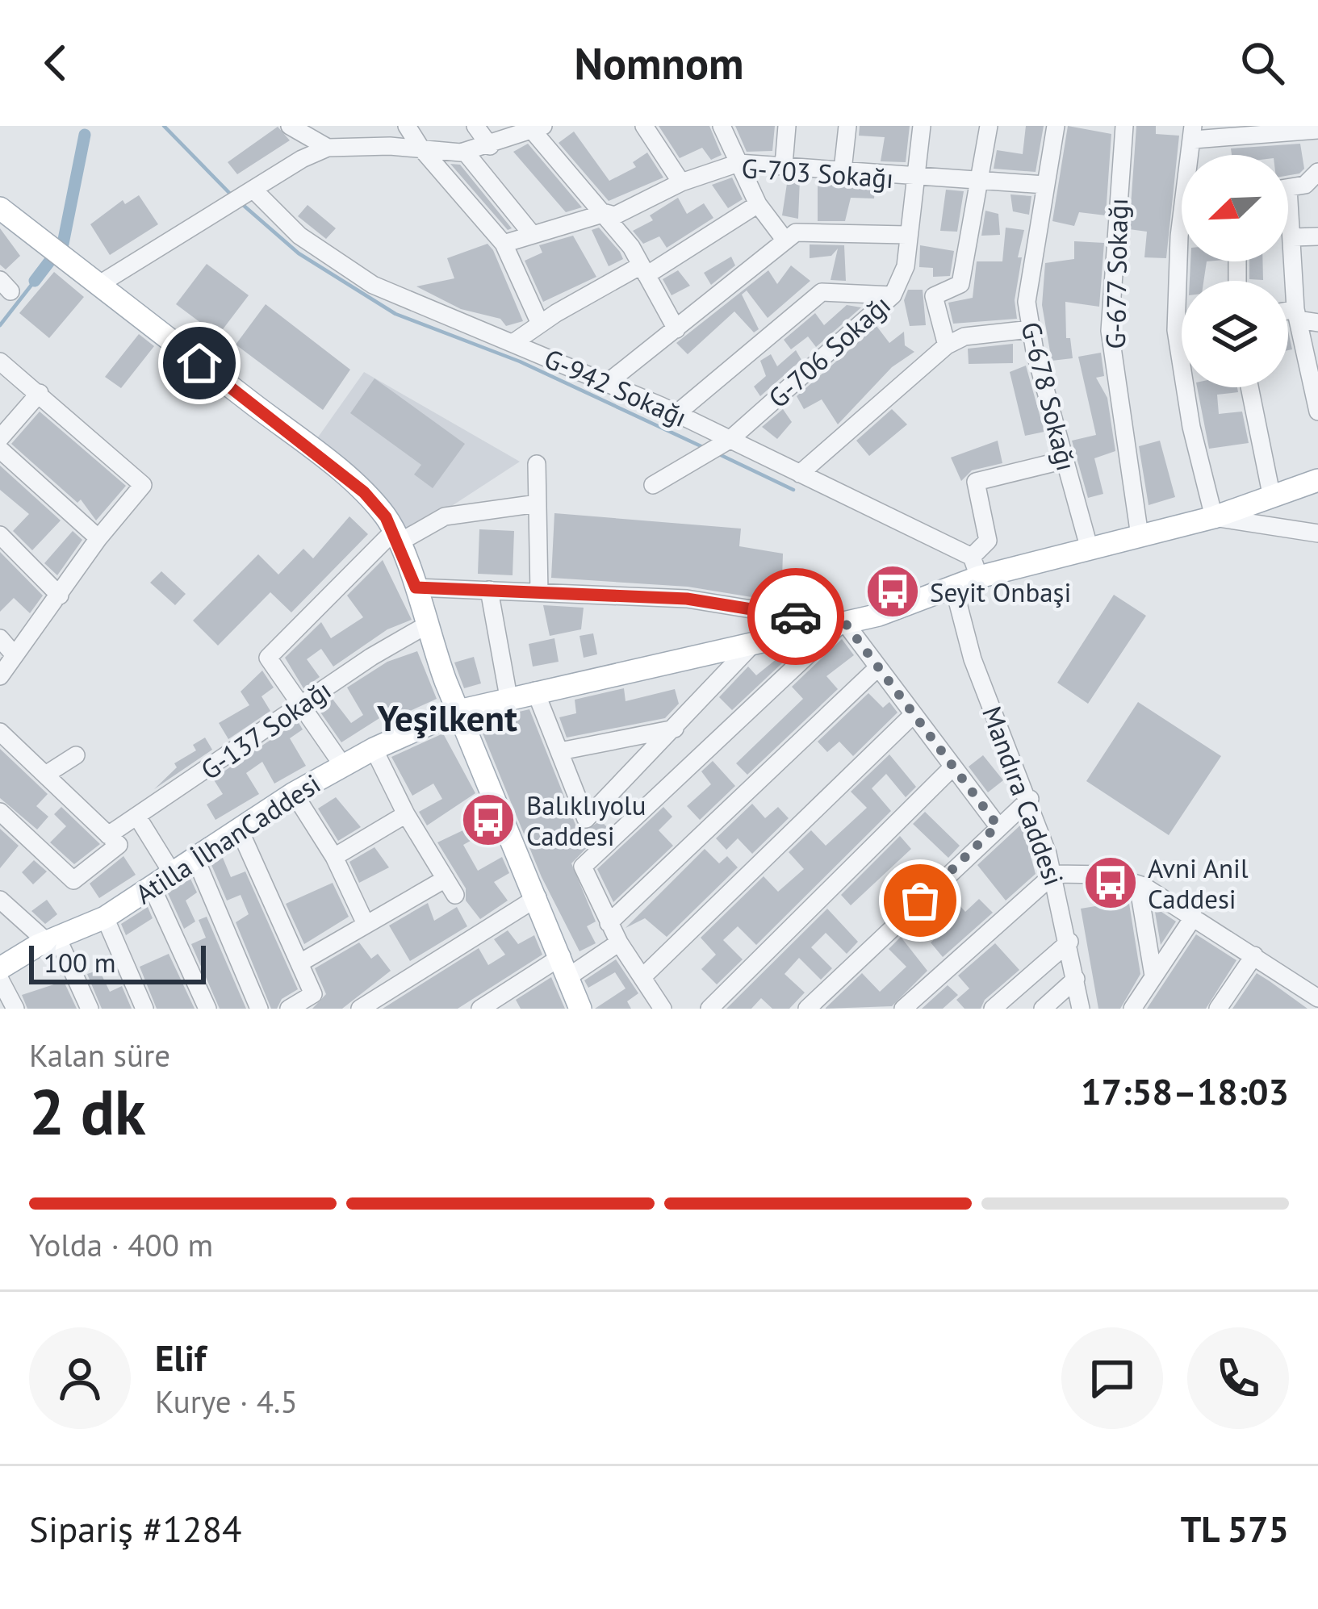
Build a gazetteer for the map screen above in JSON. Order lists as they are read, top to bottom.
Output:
{
  "streets": {
    "main road": ["Atilla İlhanCaddesi"],
    "street": [
      "G-703 Sokağı",
      "G-677 Sokağı",
      "G-706 Sokağı",
      "G-942 Sokağı",
      "G-678 Sokağı",
      "G-137 Sokağı",
      "Mandıra Caddesi"
    ]
  },
  "crossings": [
    ["G-703 Sokağı", "G-706 Sokağı"],
    ["G-703 Sokağı", "G-678 Sokağı"],
    ["G-677 Sokağı", "Atilla İlhanCaddesi"],
    ["G-706 Sokağı", "G-942 Sokağı"],
    ["G-942 Sokağı", "Atilla İlhanCaddesi"],
    ["G-678 Sokağı", "Atilla İlhanCaddesi"],
    ["Mandıra Caddesi", "Atilla İlhanCaddesi"]
  ],
  "districts": ["Yeşilkent"],
  "places": {
    "bus stop": ["Seyit Onbaşi", "Balıklıyolu Caddesi", "Avni Anil Caddesi"]
  },
  "scale_bar": "100 m",
  "north": "bottom left",
  "page": {
    "header": "Nomnom",
    "scale": "100 m",
    "heading": ["2 dk", "Kalan süre", "17:58–18:03"],
    "panel": [
      "Elif",
      "Kurye · 4.5",
      "Sipariş #1284",
      "TL 575"
    ],
    "bar": "Yolda · 400 m"
  }
}
